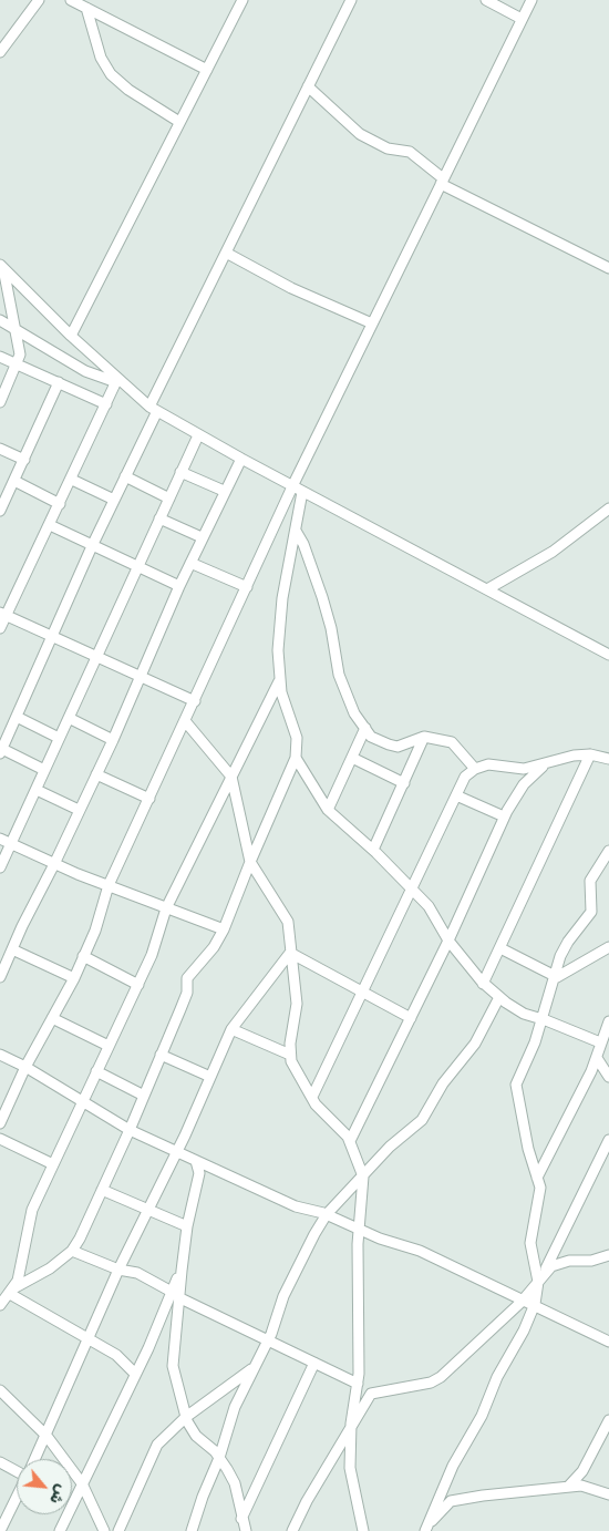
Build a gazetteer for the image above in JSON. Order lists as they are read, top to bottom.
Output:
{
  "north": "bottom right"
}
